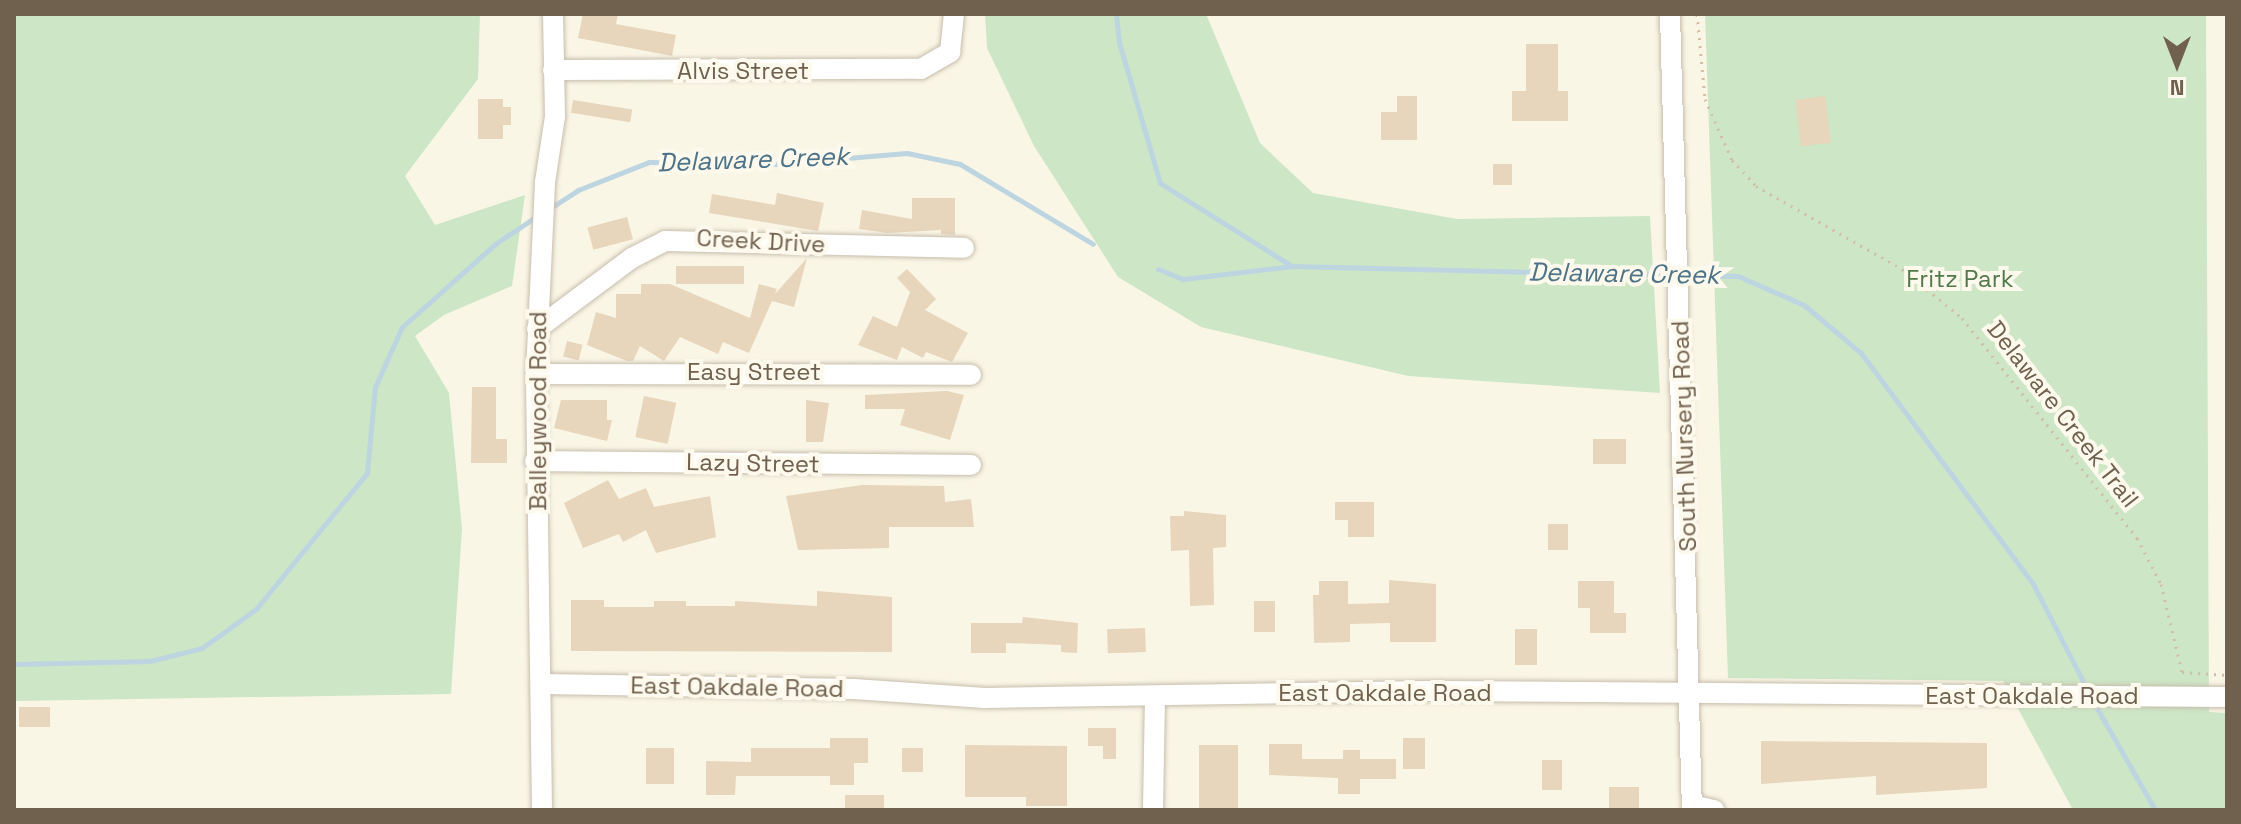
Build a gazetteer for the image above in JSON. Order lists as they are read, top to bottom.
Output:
{
  "streets": {
    "street": [
      "Alvis Street",
      "Creek Drive",
      "Easy Street",
      "Balleywood Road",
      "South Nursery Road",
      "Lazy Street",
      "East Oakdale Road"
    ],
    "path": ["Delaware Creek Trail"]
  },
  "crossings": [
    ["Alvis Street", "Balleywood Road"],
    ["Creek Drive", "Balleywood Road"],
    ["Easy Street", "Balleywood Road"],
    ["Balleywood Road", "Lazy Street"],
    ["Balleywood Road", "East Oakdale Road"],
    ["South Nursery Road", "East Oakdale Road"]
  ],
  "water": ["Delaware Creek"],
  "parks": ["Fritz Park"],
  "north": "bottom"
}
